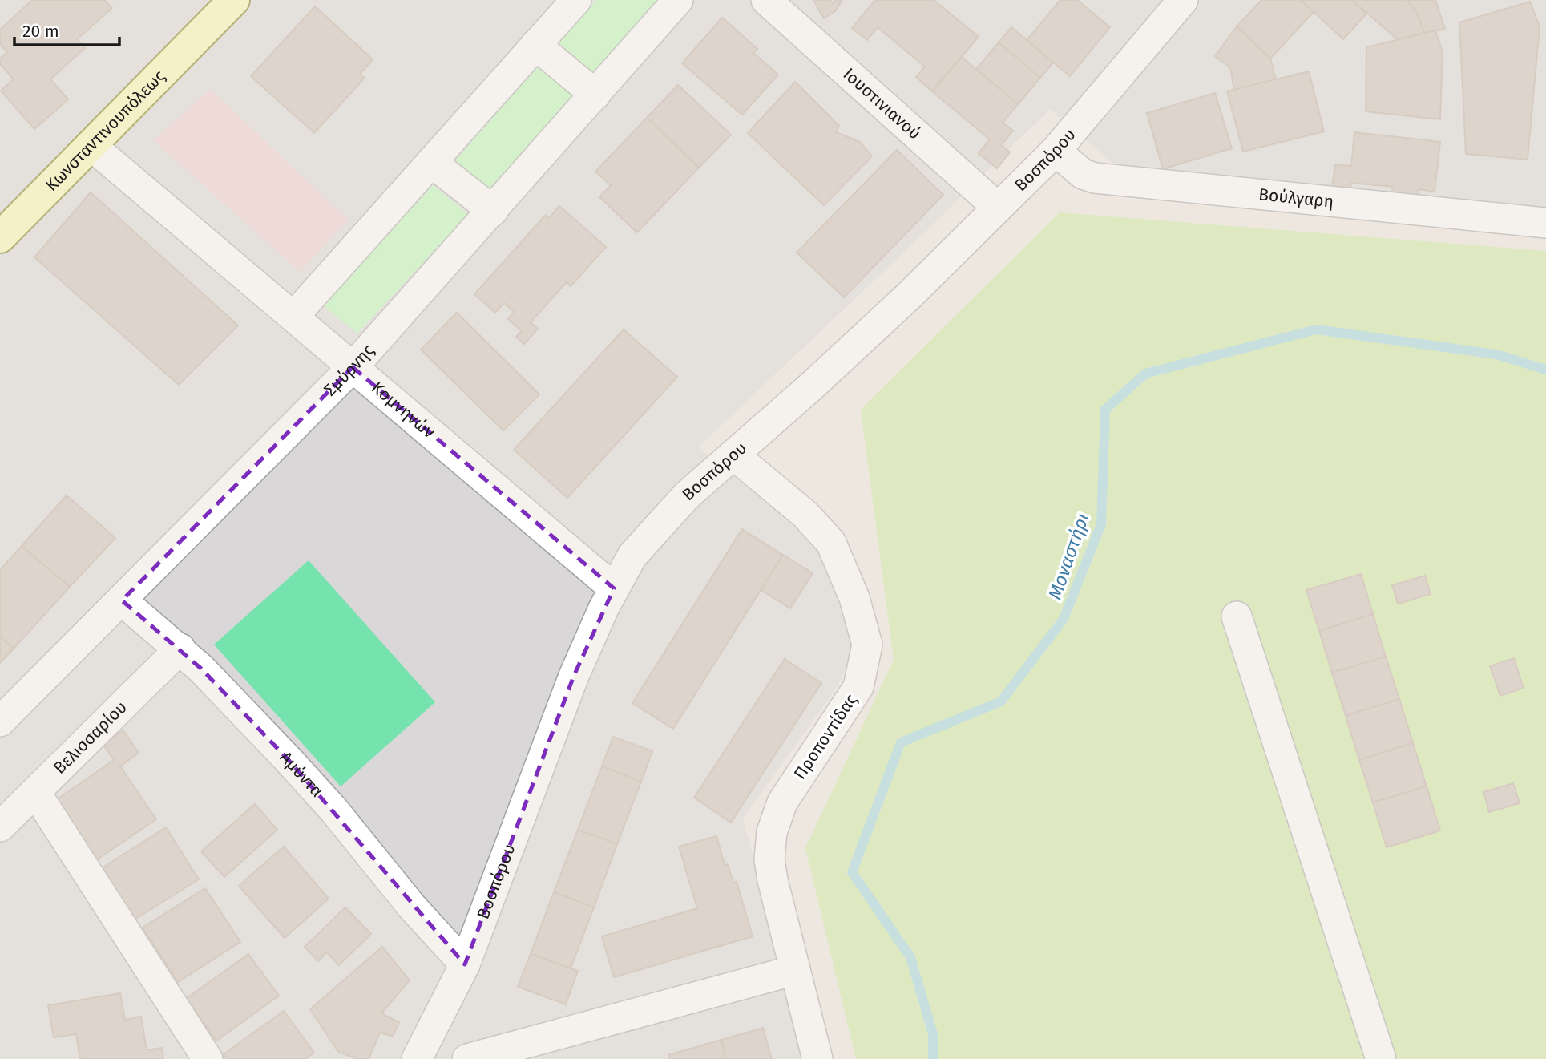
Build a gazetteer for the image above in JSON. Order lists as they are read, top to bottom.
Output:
{
  "streets": {
    "main road": ["Κωνσταντινουπόλεως"],
    "street": [
      "Ιουστινιανού",
      "Βοσπόρου",
      "Βούλγαρη",
      "Σμύρνης",
      "Κομνηνών",
      "Προποντίδας",
      "Βελισσαρίου",
      "Αμύντα"
    ]
  },
  "crossings": [
    ["Ιουστινιανού", "Βοσπόρου"],
    ["Κωνσταντινουπόλεως", "Κομνηνών"],
    ["Βοσπόρου", "Βούλγαρη"],
    ["Βοσπόρου", "Κομνηνών"],
    ["Βοσπόρου", "Προποντίδας"],
    ["Βοσπόρου", "Αμύντα"],
    ["Σμύρνης", "Κομνηνών"],
    ["Σμύρνης", "Αμύντα"],
    ["Βελισσαρίου", "Αμύντα"]
  ],
  "water": ["Μοναστήρι"],
  "scale_bar": "20 m"
}
